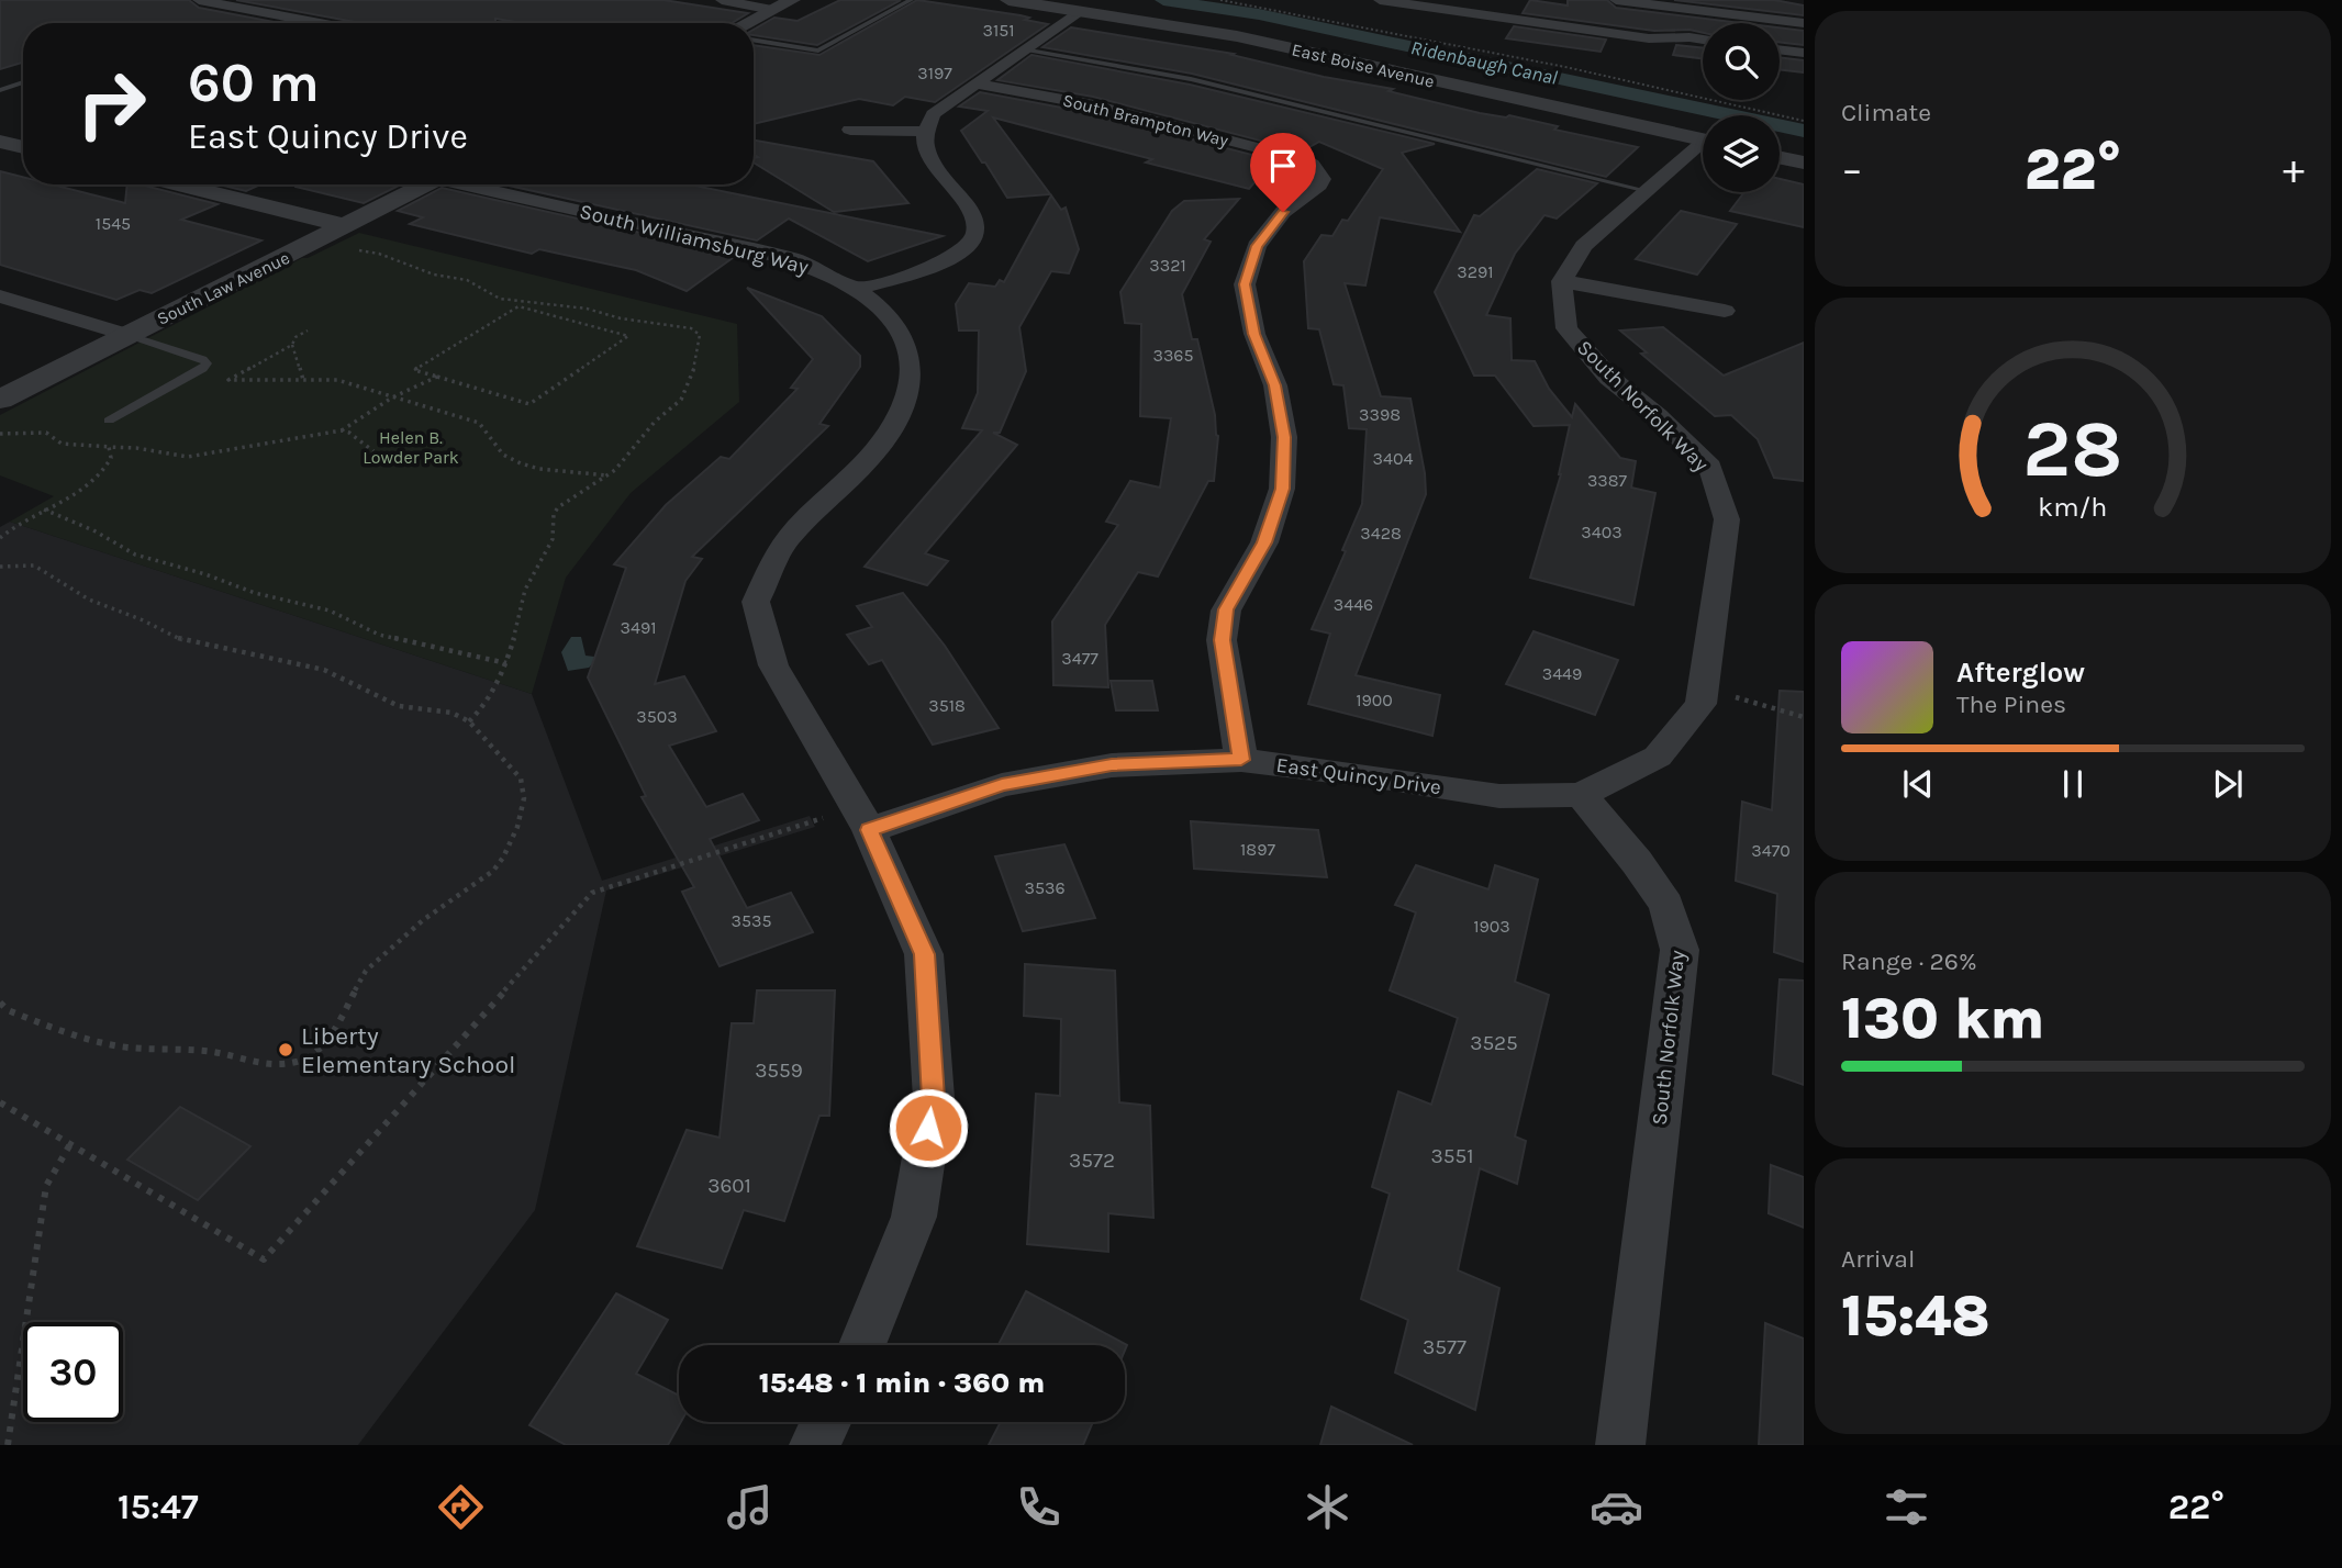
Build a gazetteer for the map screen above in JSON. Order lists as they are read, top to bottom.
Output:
{
  "streets": {
    "street": [
      "East Boise Avenue",
      "South Brampton Way",
      "South Williamsburg Way",
      "South Law Avenue",
      "South Norfolk Way",
      "East Quincy Drive"
    ]
  },
  "crossings": [
    ["South Brampton Way", "East Quincy Drive"],
    ["South Williamsburg Way", "East Quincy Drive"],
    ["South Norfolk Way", "East Quincy Drive"]
  ],
  "water": ["Ridenbaugh Canal"],
  "parks": ["Helen B. Lowder Park"],
  "places": ["Liberty Elementary School"],
  "house_numbers": [
    "3151",
    "3197",
    "1545",
    "3321",
    "3291",
    "3365",
    "3398",
    "3404",
    "3387",
    "3403",
    "3428",
    "3446",
    "3491",
    "3477",
    "3449",
    "1900",
    "3518",
    "3503",
    "1897",
    "3470",
    "3536",
    "3535",
    "1903",
    "3525",
    "3559",
    "3551",
    "3572",
    "3601",
    "3577"
  ],
  "page": {
    "tile": [
      "Climate",
      ["Range · 26%", "130 km"],
      ["Arrival", "15:48"]
    ],
    "turn": ["60 m", "East Quincy Drive"],
    "heat": ["−", "22°", "+"],
    "song": ["Afterglow", "The Pines"],
    "limit": "30",
    "trip": "15:48 · 1 min · 360 m",
    "tabs": ["15:47", "22°"],
    "gauge": ["28", "km/h"]
  }
}
